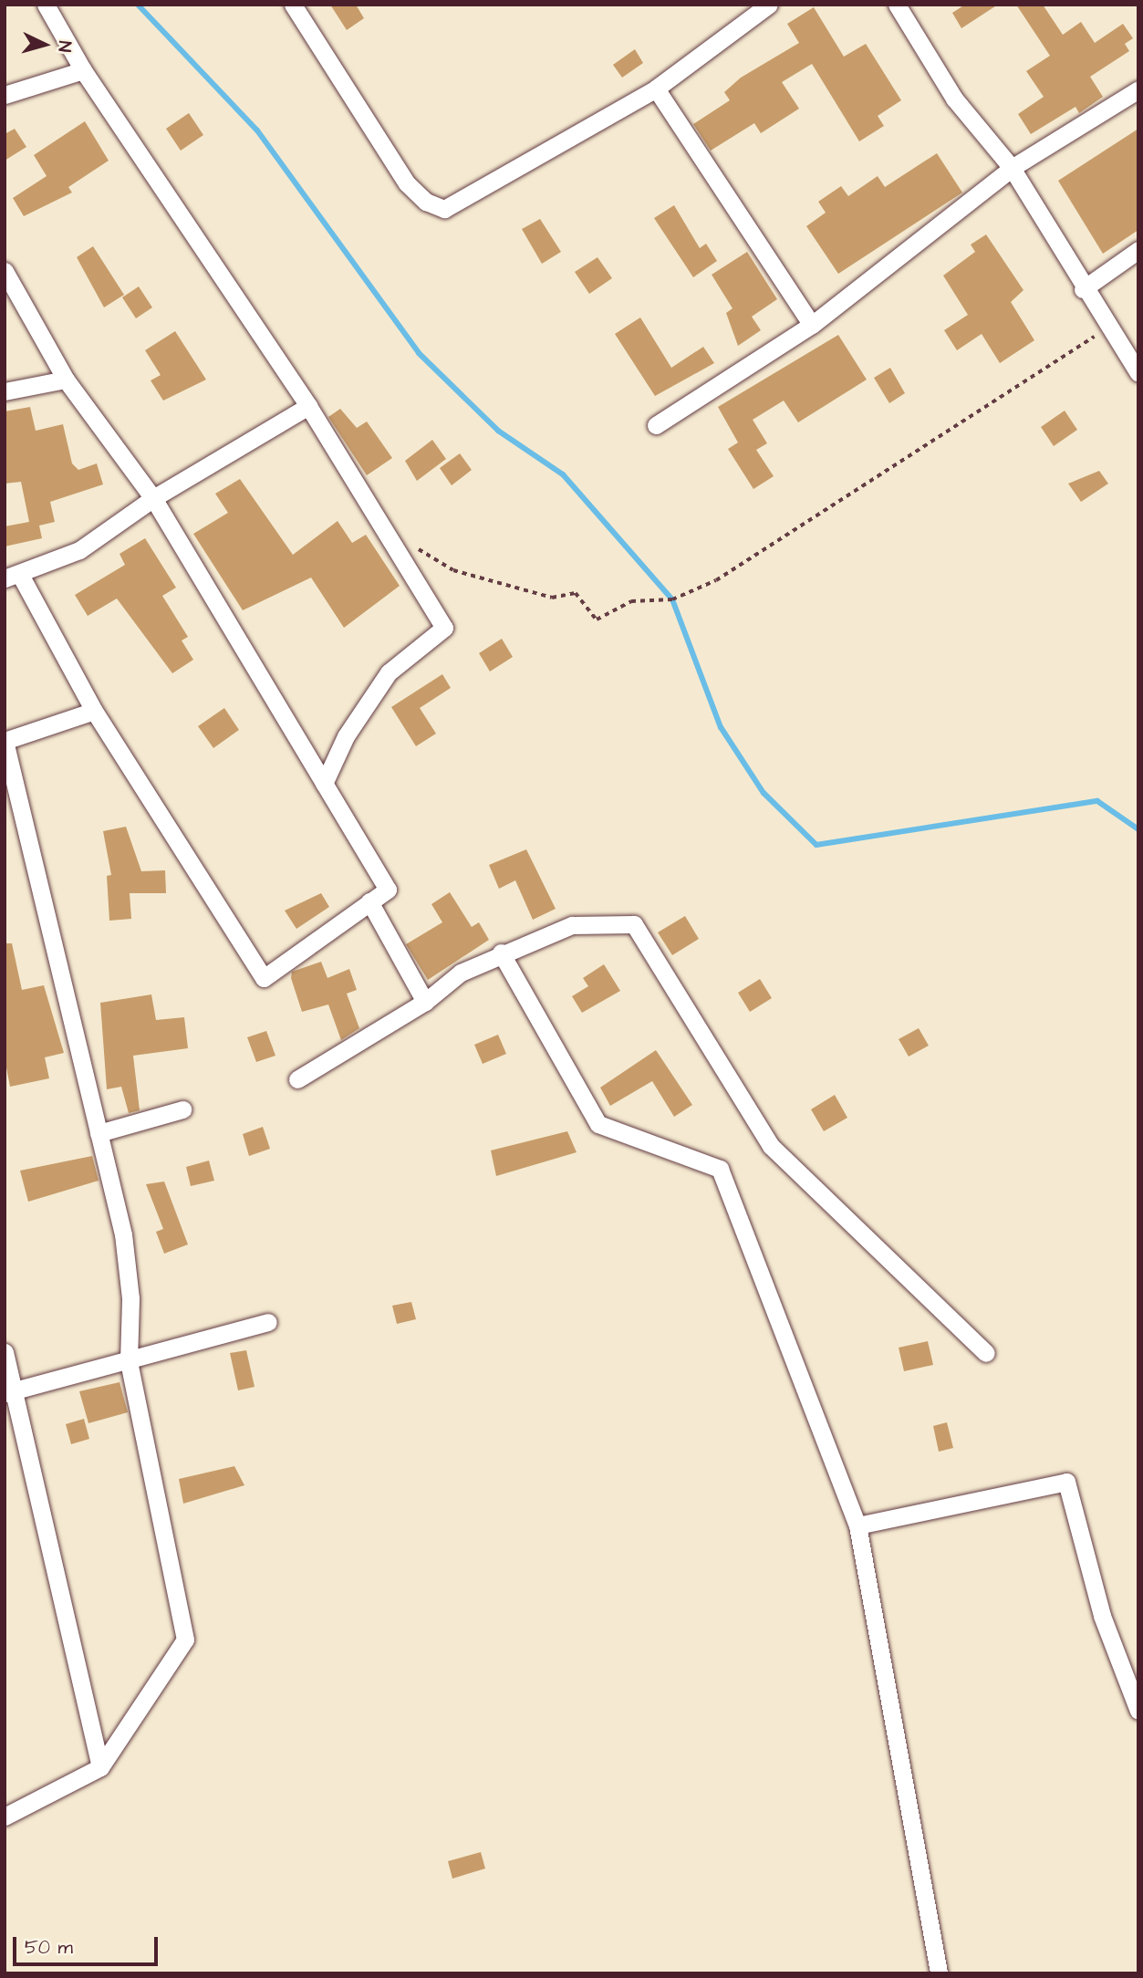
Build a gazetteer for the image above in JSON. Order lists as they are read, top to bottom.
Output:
{
  "scale_bar": "50 m",
  "north": "right"
}
